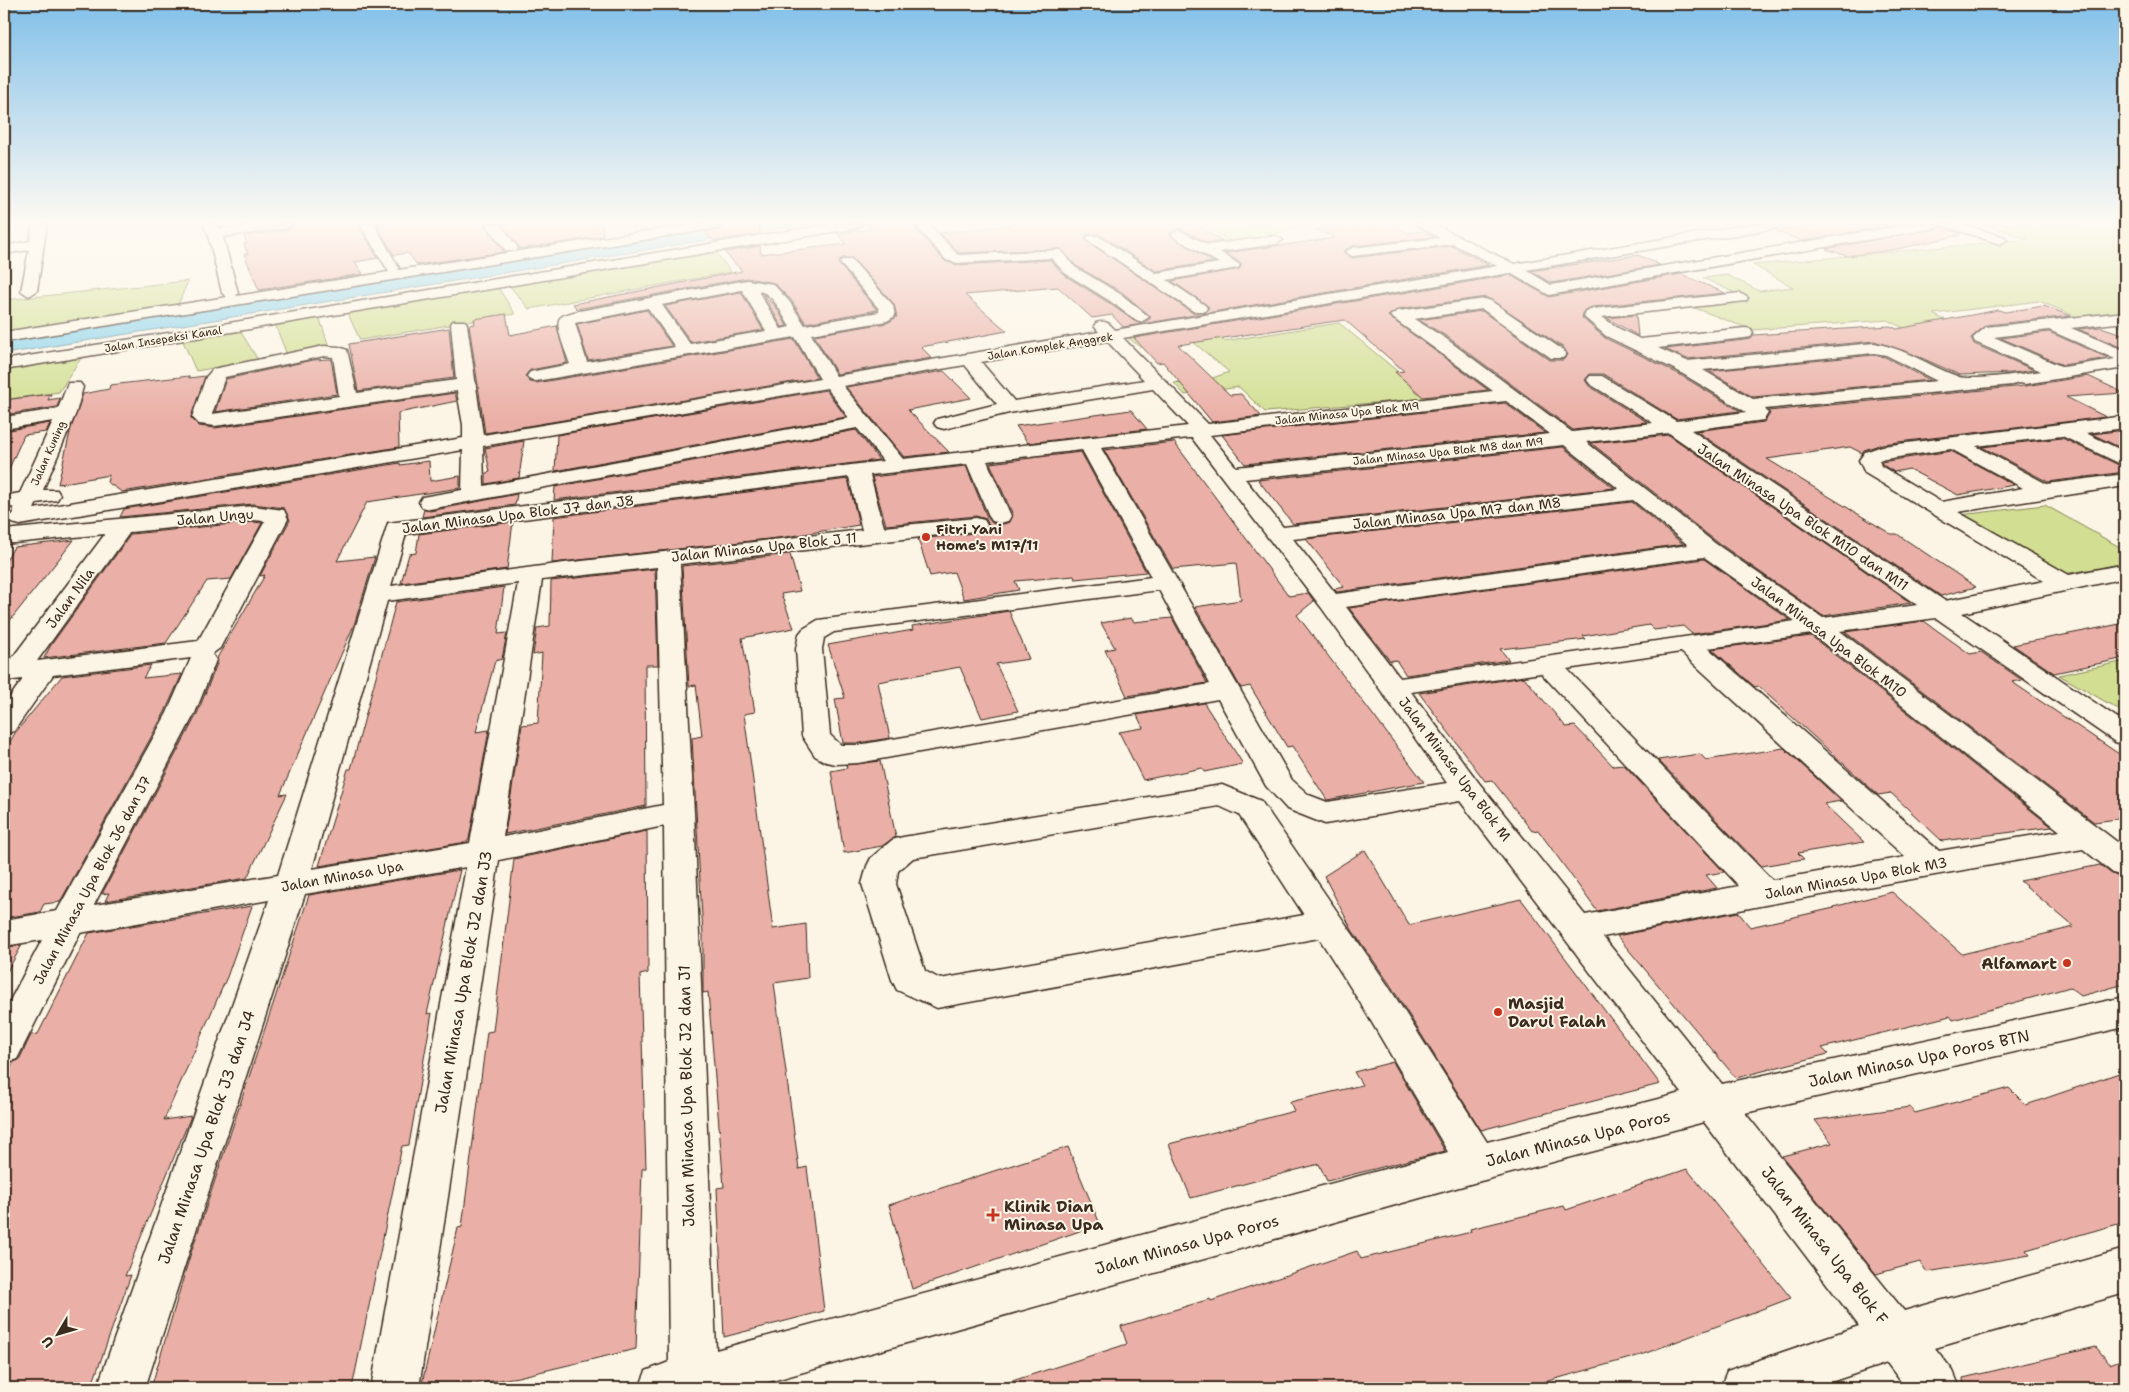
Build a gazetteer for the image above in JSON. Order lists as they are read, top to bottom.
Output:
{
  "streets": {
    "street": [
      "Jalan Insepeksi Kanal",
      "Jalan Komplek Anggrek",
      "Jalan Minasa Upa Blok M9",
      "Jalan Minasa Upa Blok M8 dan M9",
      "Jalan Kuning",
      "Jalan Minasa Upa M7 dan M8",
      "Jalan Minasa Upa Blok J7 dan J8",
      "Jalan Ungu",
      "Jalan Minasa Upa Blok M10 dan M11",
      "Jalan Minasa Upa Blok J 11",
      "Jalan Nila",
      "Jalan Minasa Upa Blok M10",
      "Jalan Minasa Upa Blok M",
      "Jalan Minasa Upa",
      "Jalan Minasa Upa Blok M3",
      "Jalan Minasa Upa Blok J6 dan J7",
      "Jalan Minasa Upa Blok J2 dan J3",
      "Jalan Minasa Upa Poros BTN",
      "Jalan Minasa Upa Blok J2 dan J1",
      "Jalan Minasa Upa Blok J3 dan J4",
      "Jalan Minasa Upa Poros",
      "Jalan Minasa Upa Blok F"
    ]
  },
  "crossings": [
    ["Jalan Komplek Anggrek", "Jalan Kuning"],
    ["Jalan Komplek Anggrek", "Jalan Minasa Upa Blok M"],
    ["Jalan Minasa Upa Blok M9", "Jalan Minasa Upa Blok M10"],
    ["Jalan Minasa Upa Blok M9", "Jalan Minasa Upa Blok M"],
    ["Jalan Minasa Upa Blok M8 dan M9", "Jalan Minasa Upa Blok M10 dan M11"],
    ["Jalan Minasa Upa Blok M8 dan M9", "Jalan Minasa Upa Blok M10"],
    ["Jalan Minasa Upa Blok M8 dan M9", "Jalan Minasa Upa Blok M"],
    ["Jalan Minasa Upa M7 dan M8", "Jalan Minasa Upa Blok M10"],
    ["Jalan Minasa Upa M7 dan M8", "Jalan Minasa Upa Blok M"],
    ["Jalan Minasa Upa Blok J7 dan J8", "Jalan Minasa Upa Blok J 11"],
    ["Jalan Minasa Upa Blok J7 dan J8", "Jalan Minasa Upa"],
    ["Jalan Minasa Upa Blok J7 dan J8", "Jalan Minasa Upa Blok J3 dan J4"],
    ["Jalan Ungu", "Jalan Nila"],
    ["Jalan Ungu", "Jalan Minasa Upa Blok J6 dan J7"],
    ["Jalan Minasa Upa Blok J 11", "Jalan Minasa Upa Blok J2 dan J3"],
    ["Jalan Minasa Upa Blok J 11", "Jalan Minasa Upa Blok J2 dan J1"],
    ["Jalan Minasa Upa Blok M10", "Jalan Minasa Upa Blok M3"],
    ["Jalan Minasa Upa Blok M", "Jalan Minasa Upa Blok M3"],
    ["Jalan Minasa Upa Blok M", "Jalan Minasa Upa Poros BTN"],
    ["Jalan Minasa Upa Blok M", "Jalan Minasa Upa Poros"],
    ["Jalan Minasa Upa Blok M", "Jalan Minasa Upa Blok F"],
    ["Jalan Minasa Upa", "Jalan Minasa Upa Blok J6 dan J7"],
    ["Jalan Minasa Upa", "Jalan Minasa Upa Blok J2 dan J3"],
    ["Jalan Minasa Upa", "Jalan Minasa Upa Blok J2 dan J1"],
    ["Jalan Minasa Upa", "Jalan Minasa Upa Blok J3 dan J4"],
    ["Jalan Minasa Upa Poros BTN", "Jalan Minasa Upa Poros"],
    ["Jalan Minasa Upa Poros BTN", "Jalan Minasa Upa Blok F"],
    ["Jalan Minasa Upa Blok J2 dan J1", "Jalan Minasa Upa Poros"],
    ["Jalan Minasa Upa Poros", "Jalan Minasa Upa Blok F"]
  ],
  "places": {
    "other": ["Fitri Yani Home's M17/11", "Alfamart", "Masjid Darul Falah"],
    "health": ["Klinik Dian Minasa Upa"]
  },
  "north": "bottom left"
}
